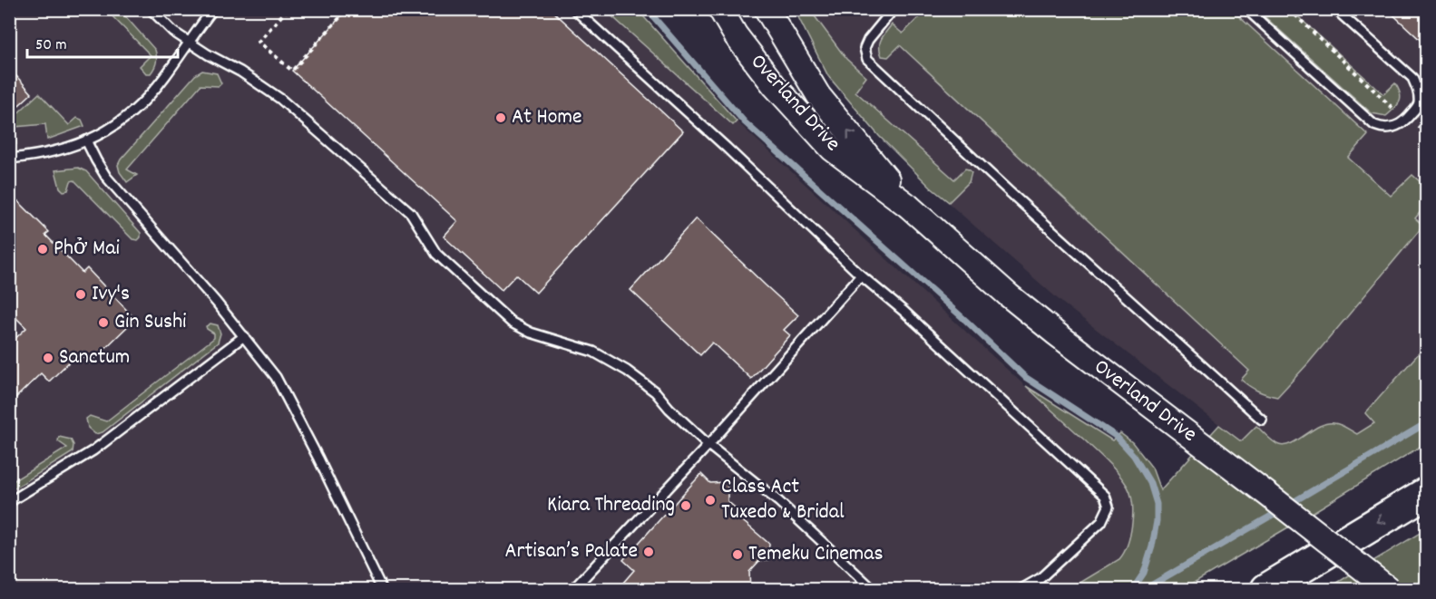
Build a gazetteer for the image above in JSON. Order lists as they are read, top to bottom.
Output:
{
  "streets": {
    "main road": ["Overland Drive"]
  },
  "places": [
    "At Home",
    "Phở Mai",
    "Ivy's",
    "Gin Sushi",
    "Sanctum",
    "Class Act Tuxedo & Bridal",
    "Kiara Threading",
    "Artisan’s Palate",
    "Temeku Cinemas"
  ],
  "scale_bar": "50 m"
}
